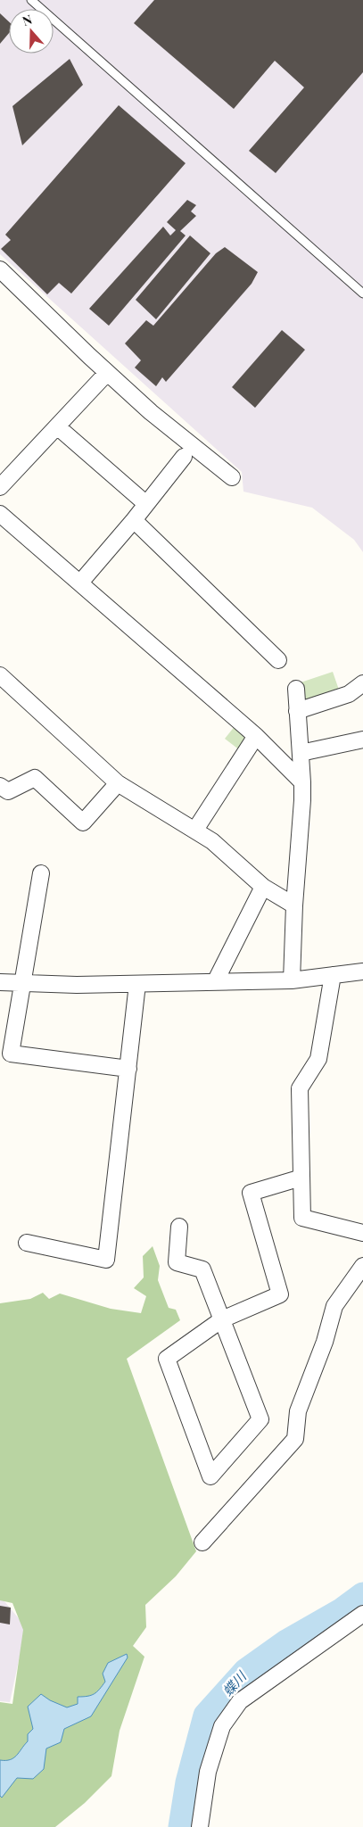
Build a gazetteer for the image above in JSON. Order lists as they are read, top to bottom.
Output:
{
  "water": ["蝶川"],
  "north": "top"
}
